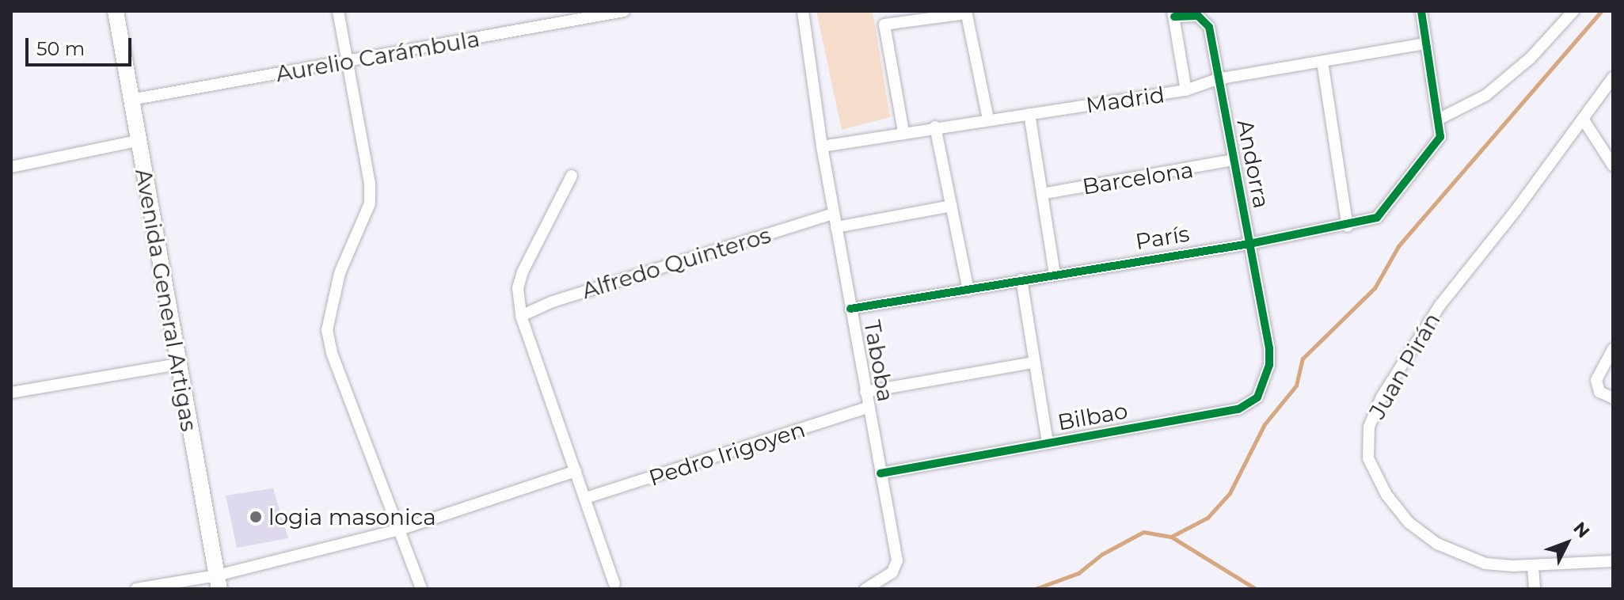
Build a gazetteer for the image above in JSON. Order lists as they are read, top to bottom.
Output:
{
  "streets": {
    "main road": ["Avenida General Artigas"],
    "street": [
      "Aurelio Carámbula",
      "Madrid",
      "Andorra",
      "Barcelona",
      "París",
      "Alfredo Quinteros",
      "Taboba",
      "Juan Pirán",
      "Bilbao",
      "Pedro Irigoyen"
    ]
  },
  "crossings": [
    ["Aurelio Carámbula", "Avenida General Artigas"],
    ["Madrid", "Andorra"],
    ["Madrid", "Taboba"],
    ["Andorra", "Barcelona"],
    ["Andorra", "París"],
    ["Andorra", "Bilbao"],
    ["París", "Taboba"],
    ["Alfredo Quinteros", "Taboba"],
    ["Taboba", "Bilbao"],
    ["Taboba", "Pedro Irigoyen"]
  ],
  "places": ["logia masonica"],
  "scale_bar": "50 m",
  "north": "top right"
}
